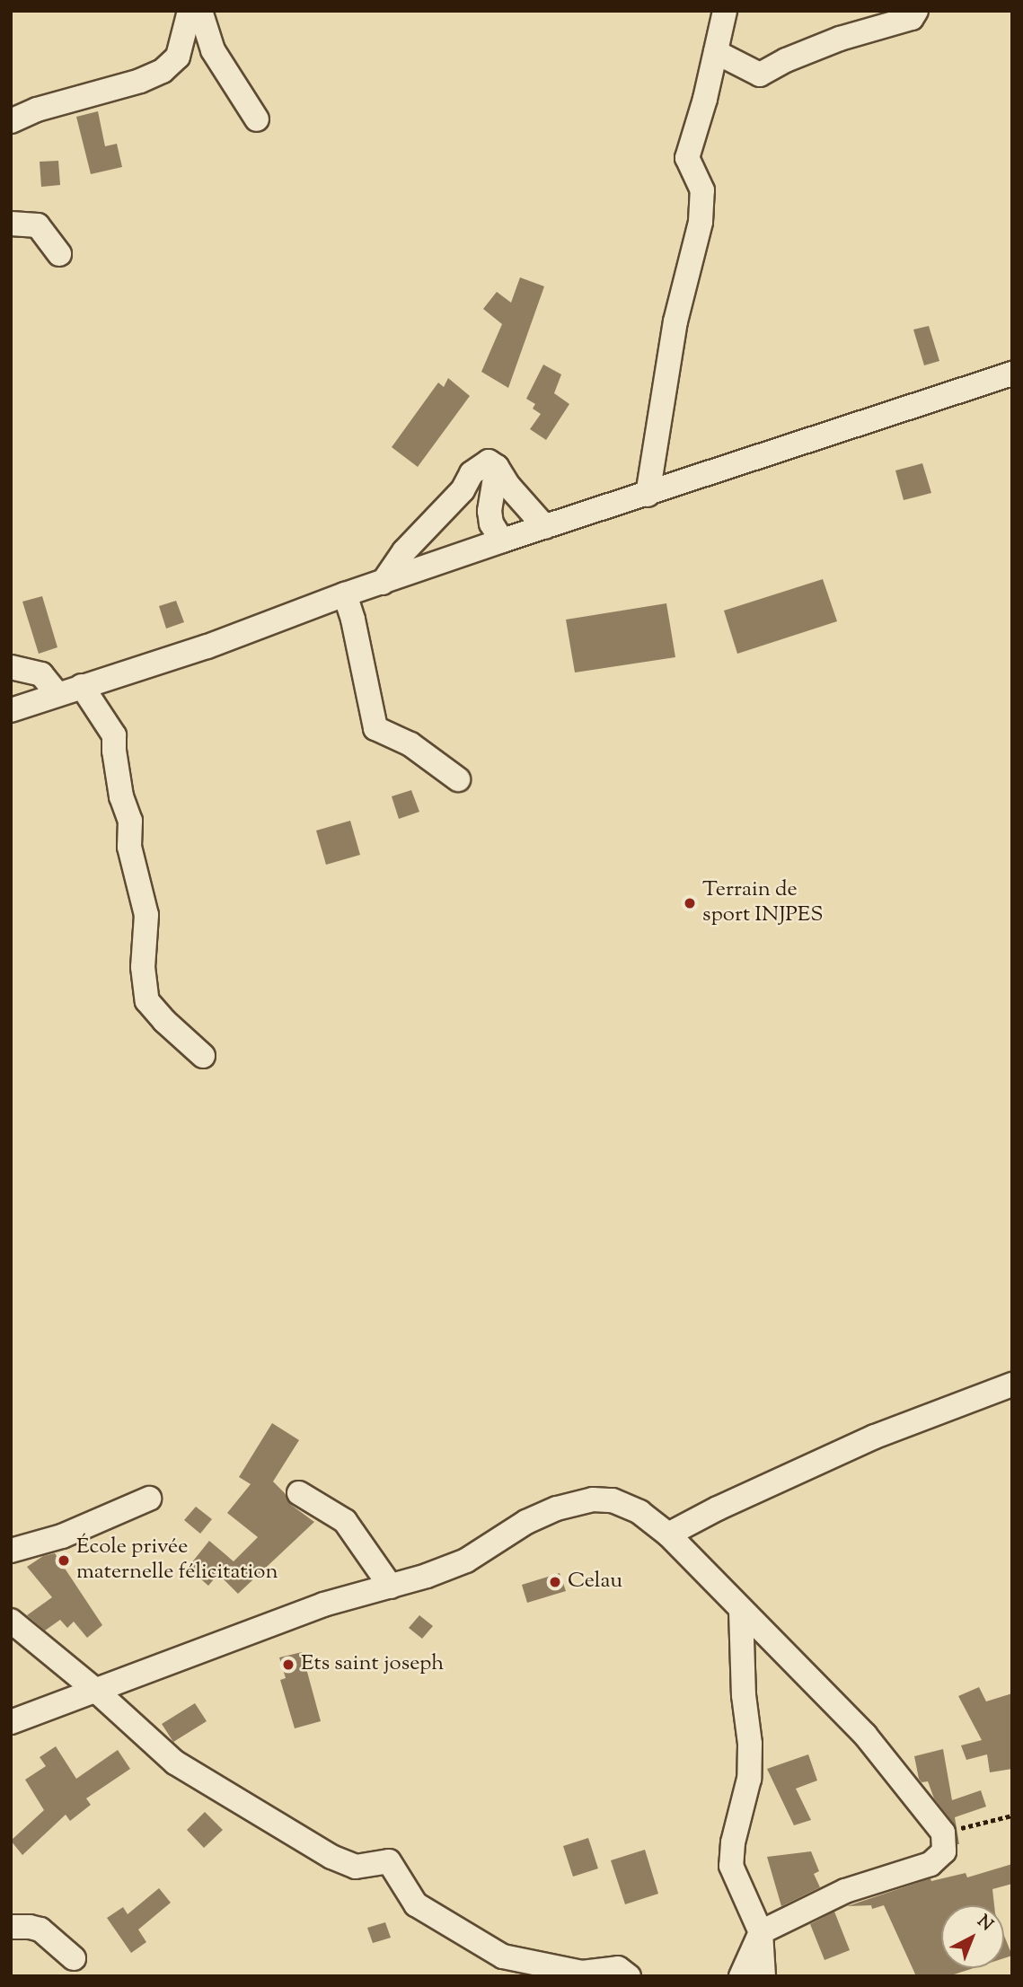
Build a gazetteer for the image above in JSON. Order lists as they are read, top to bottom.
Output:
{
  "places": [
    "Terrain de sport INJPES",
    "École privée maternelle félicitation",
    "Celau",
    "Ets saint joseph"
  ],
  "north": "top right"
}
